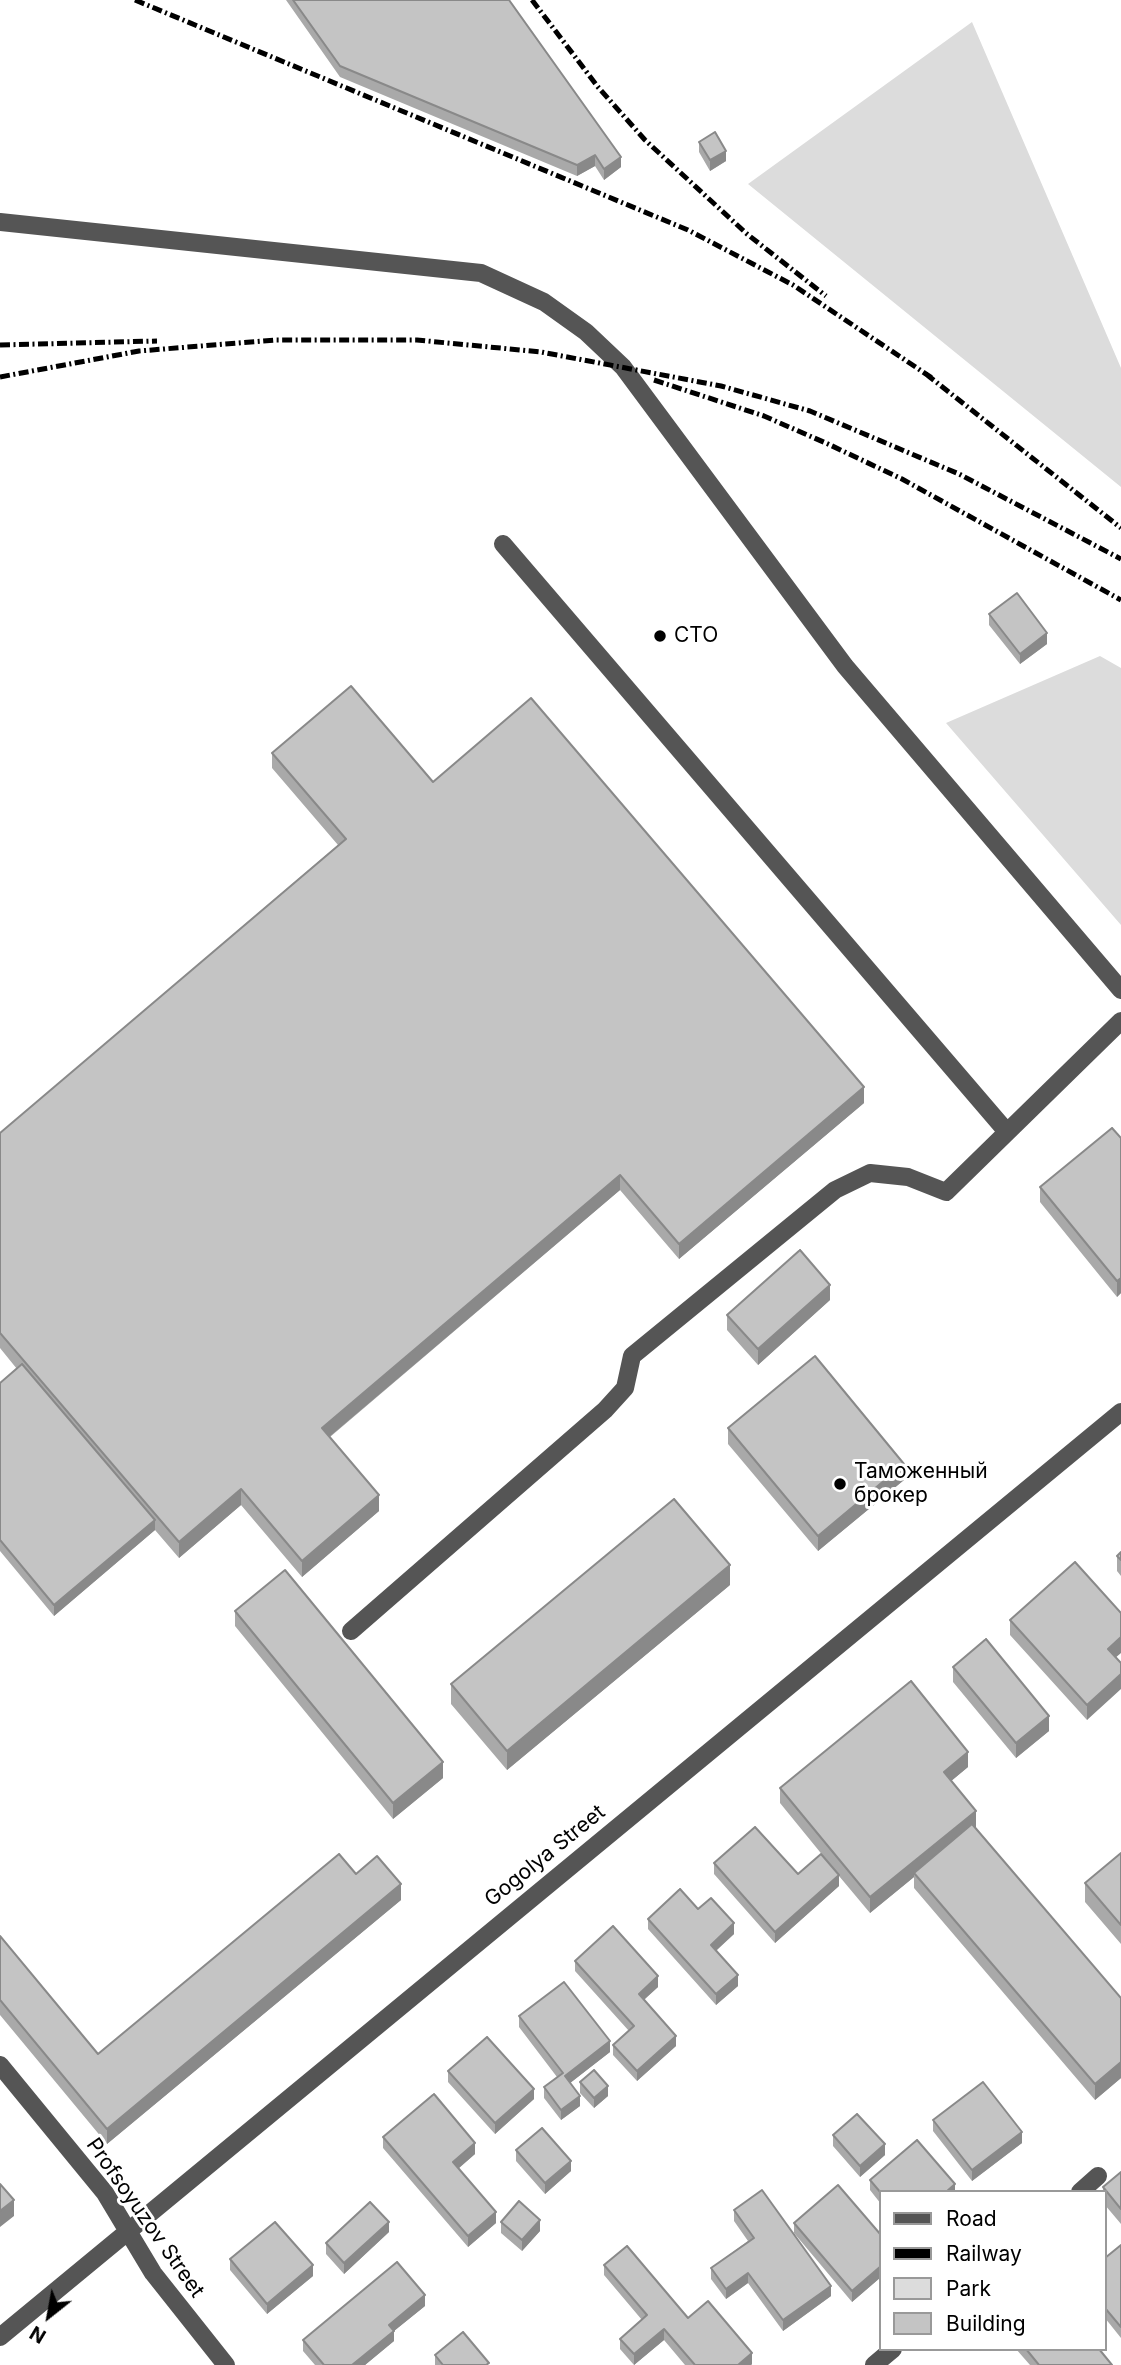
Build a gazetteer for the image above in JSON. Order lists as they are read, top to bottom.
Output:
{
  "streets": {
    "street": ["Gogolya Street", "Profsoyuzov Street"]
  },
  "crossings": [
    ["Gogolya Street", "Profsoyuzov Street"]
  ],
  "places": ["СТО", "Таможенный брокер"],
  "legend": [
    "Road",
    "Railway",
    "Park",
    "Building"
  ],
  "north": "bottom left"
}
